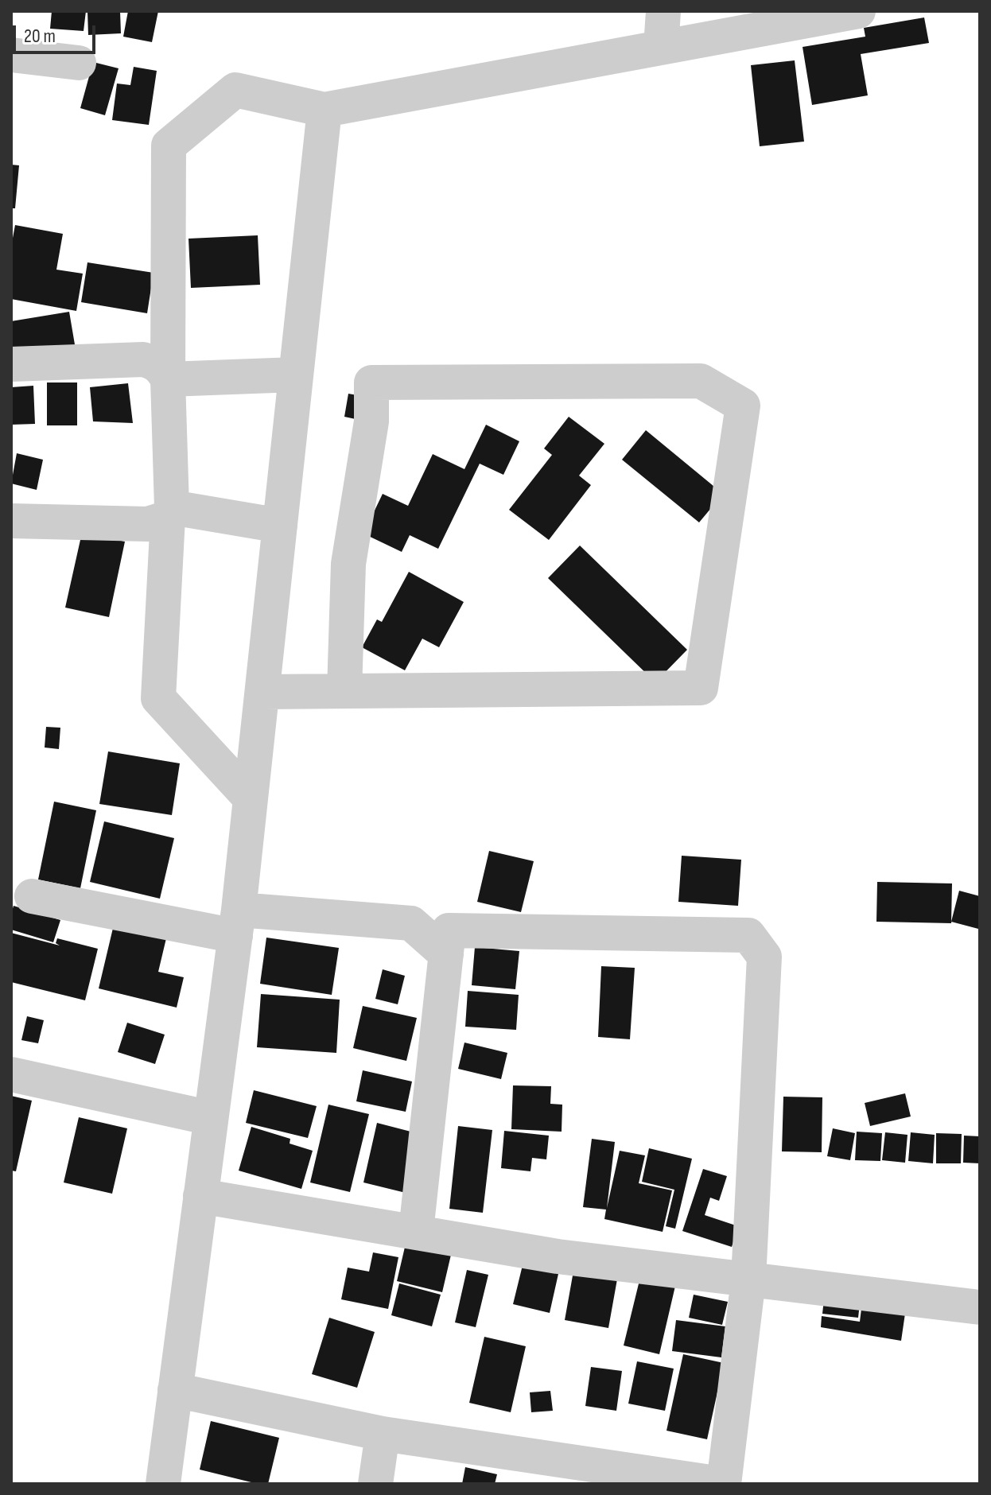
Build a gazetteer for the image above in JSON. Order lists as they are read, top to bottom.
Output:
{
  "scale_bar": "20 m"
}
